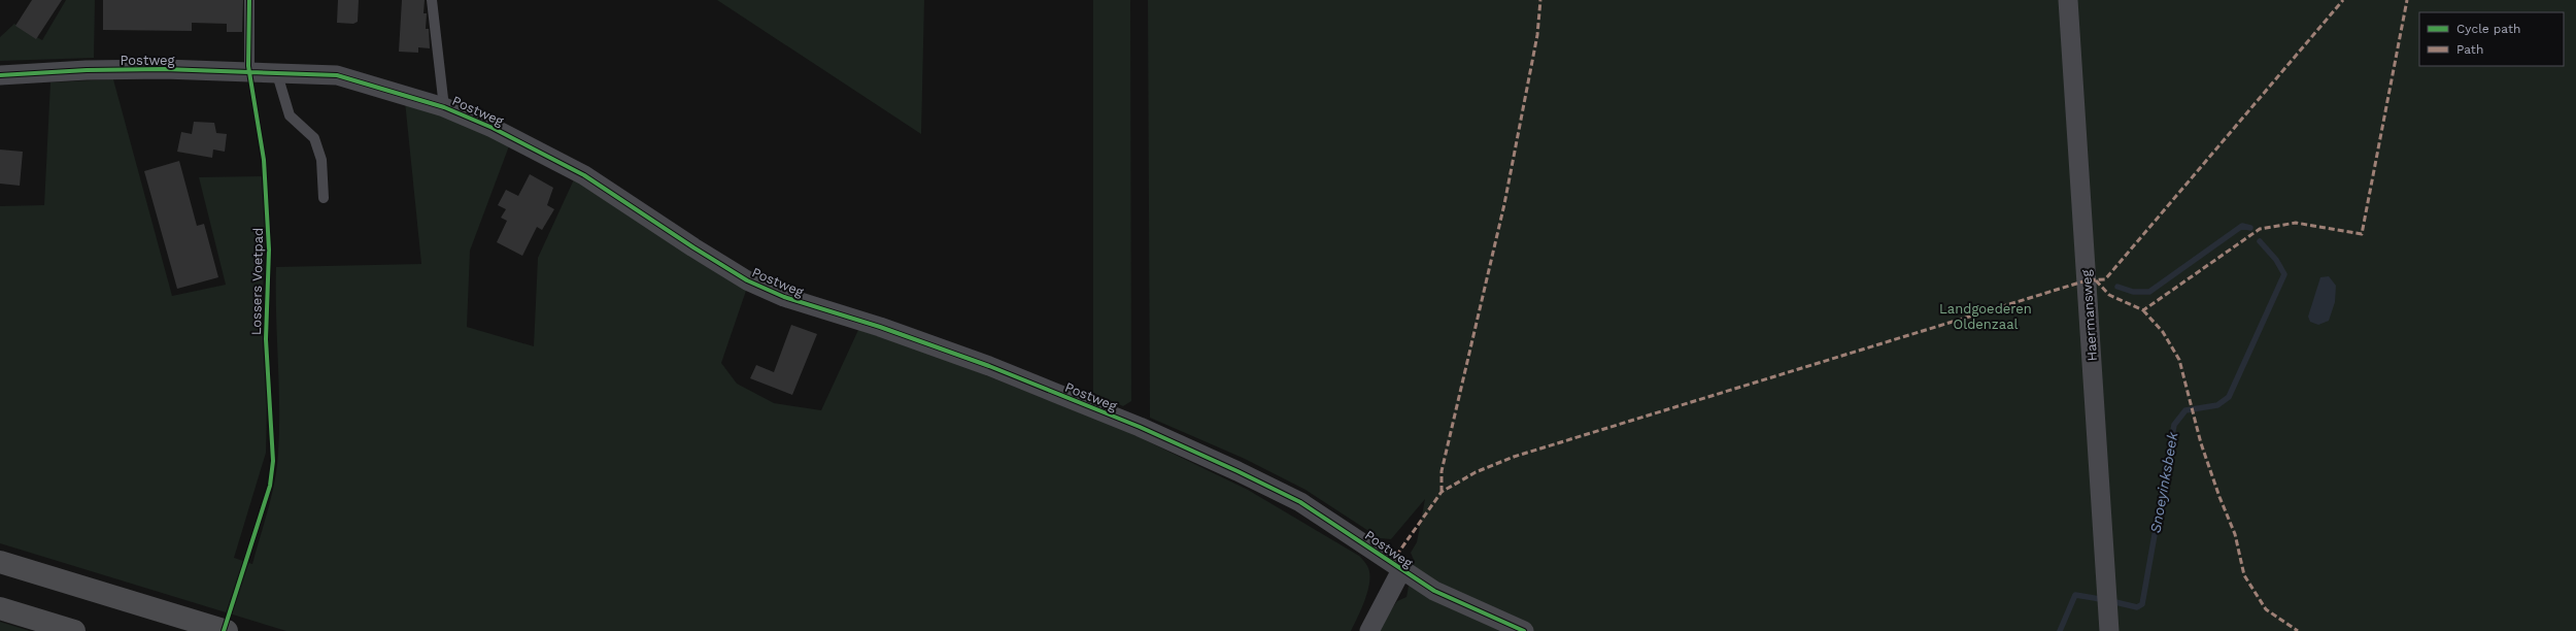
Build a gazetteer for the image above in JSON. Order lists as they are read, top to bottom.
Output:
{
  "streets": {
    "street": ["Postweg", "Haermansweg"],
    "cycle path": ["Lossers Voetpad"]
  },
  "water": ["Snoeyinksbeek"],
  "parks": ["Landgoederen Oldenzaal"],
  "legend": ["Cycle path", "Path"]
}
